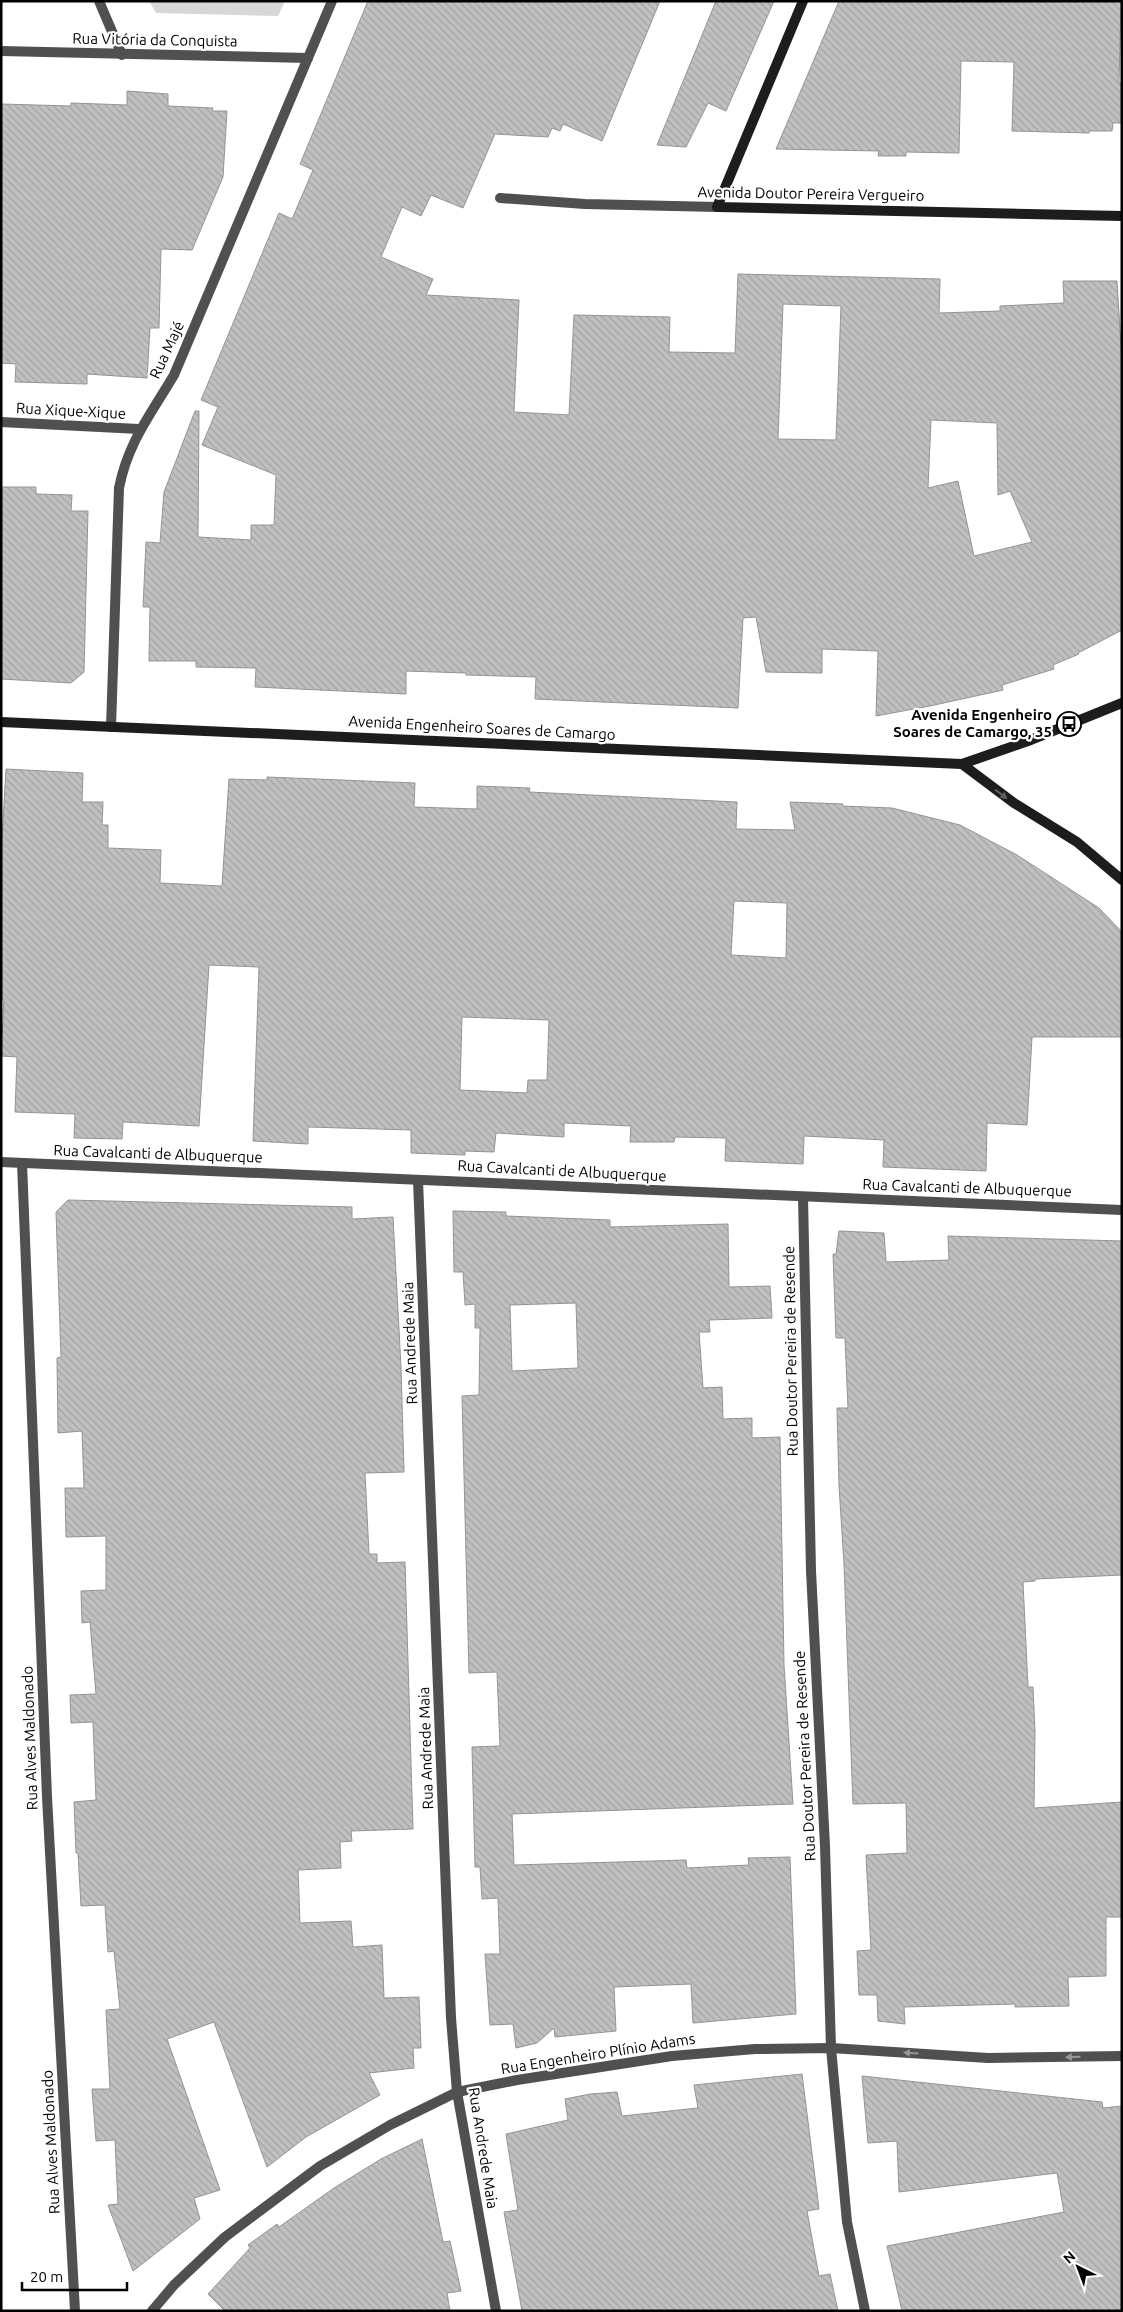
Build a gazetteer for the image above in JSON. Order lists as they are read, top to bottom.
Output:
{
  "streets": {
    "street": [
      "Rua Vitória da Conquista",
      "Avenida Doutor Pereira Vergueiro",
      "Rua Majé",
      "Rua Xique-Xique",
      "Avenida Engenheiro Soares de Camargo",
      "Rua Cavalcanti de Albuquerque",
      "Rua Andrede Maia",
      "Rua Doutor Pereira de Resende",
      "Rua Alves Maldonado",
      "Rua Engenheiro Plínio Adams"
    ]
  },
  "crossings": [
    ["Rua Vitória da Conquista", "Rua Majé"],
    ["Rua Majé", "Rua Xique-Xique"],
    ["Rua Majé", "Avenida Engenheiro Soares de Camargo"],
    ["Rua Cavalcanti de Albuquerque", "Rua Andrede Maia"],
    ["Rua Cavalcanti de Albuquerque", "Rua Doutor Pereira de Resende"],
    ["Rua Cavalcanti de Albuquerque", "Rua Alves Maldonado"],
    ["Rua Andrede Maia", "Rua Engenheiro Plínio Adams"],
    ["Rua Doutor Pereira de Resende", "Rua Engenheiro Plínio Adams"]
  ],
  "places": {
    "bus stop": ["Avenida Engenheiro Soares de Camargo, 35"]
  },
  "scale_bar": "20 m",
  "north": "top left"
}
